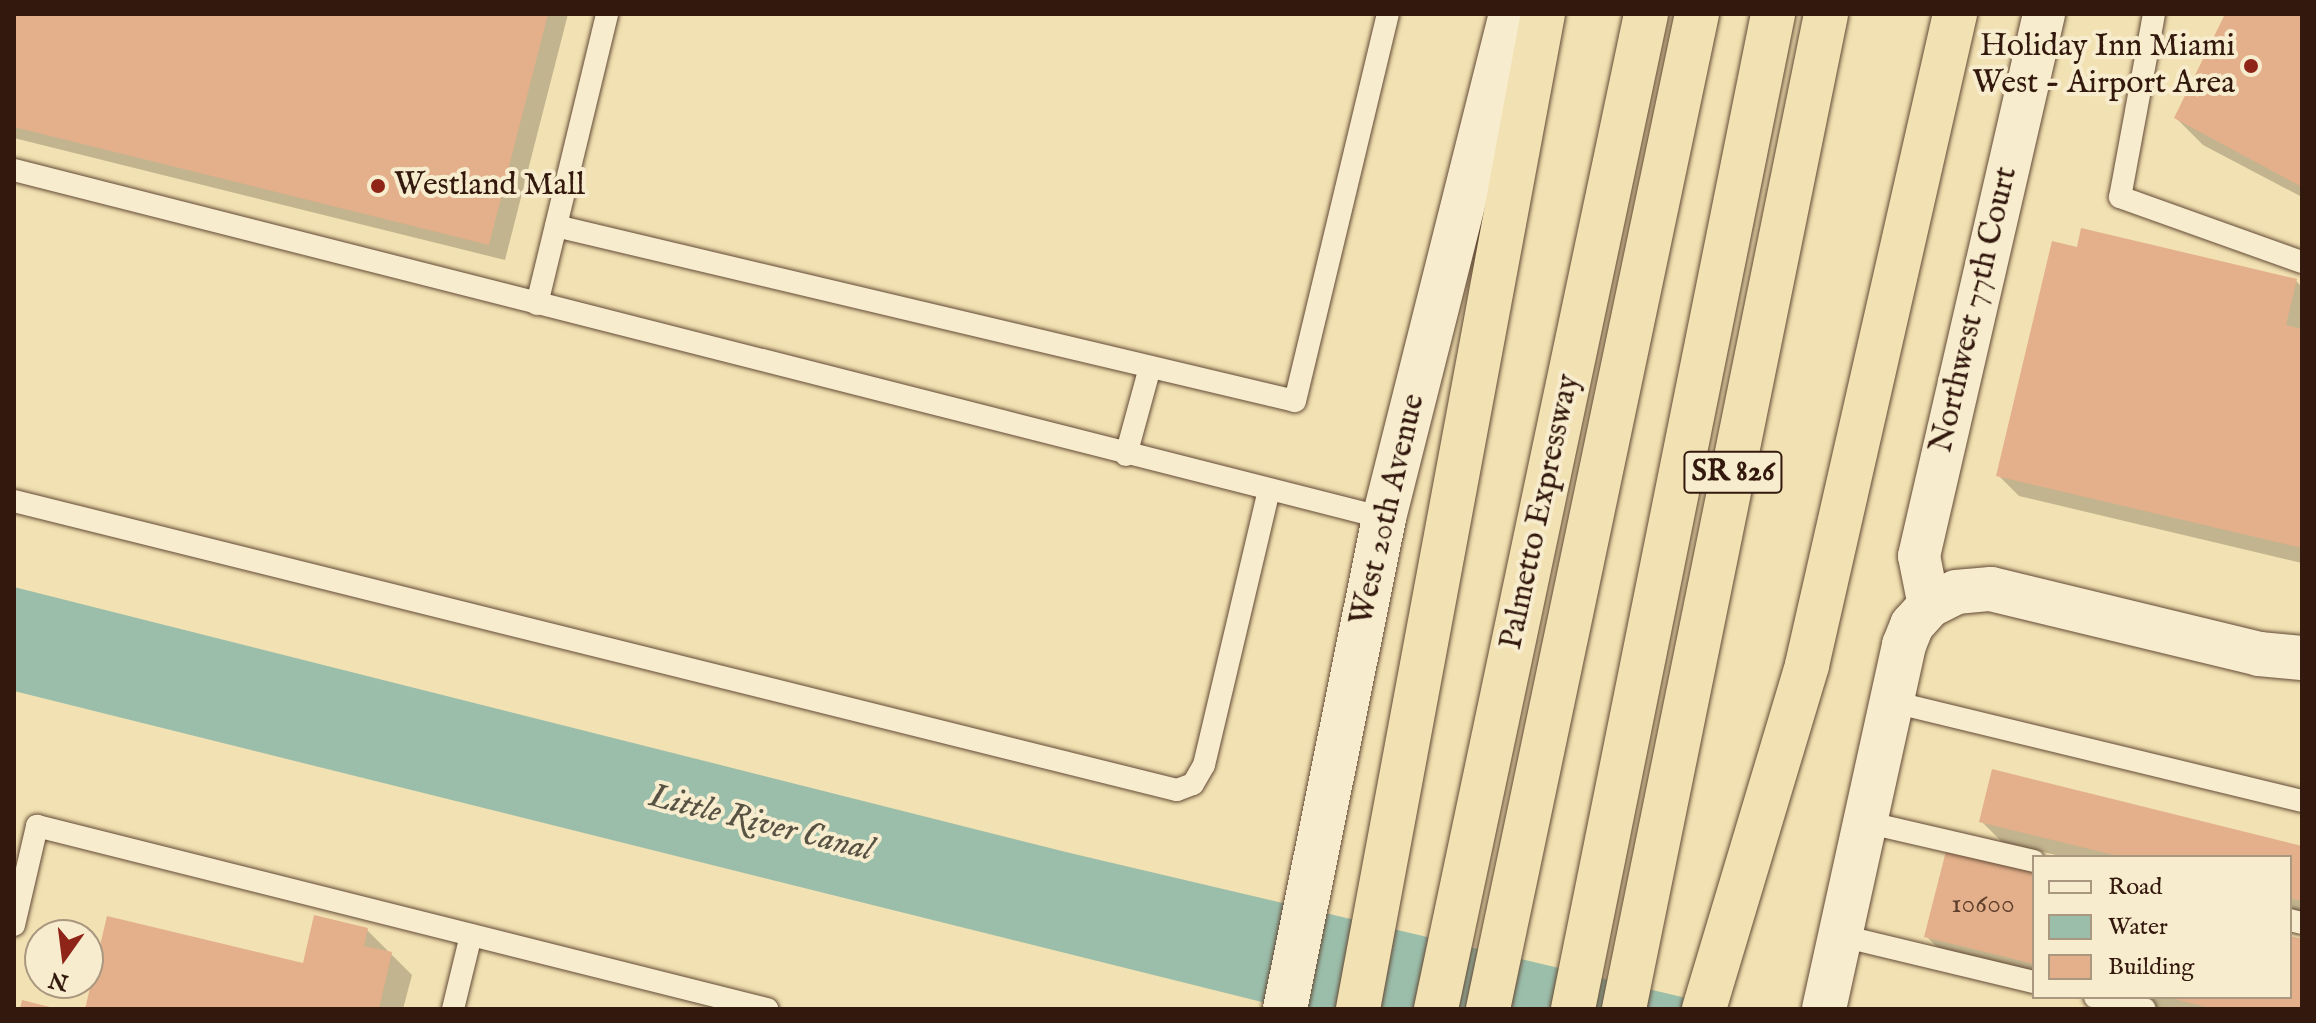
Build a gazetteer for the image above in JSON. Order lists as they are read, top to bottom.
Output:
{
  "streets": {
    "highway": ["SR 826", "Palmetto Expressway"],
    "street": ["Northwest 77th Court", "West 20th Avenue"]
  },
  "water": ["Little River Canal"],
  "places": ["Holiday Inn Miami West - Airport Area", "Westland Mall"],
  "house_numbers": ["10600"],
  "legend": ["Road", "Water", "Building"],
  "north": "bottom"
}
